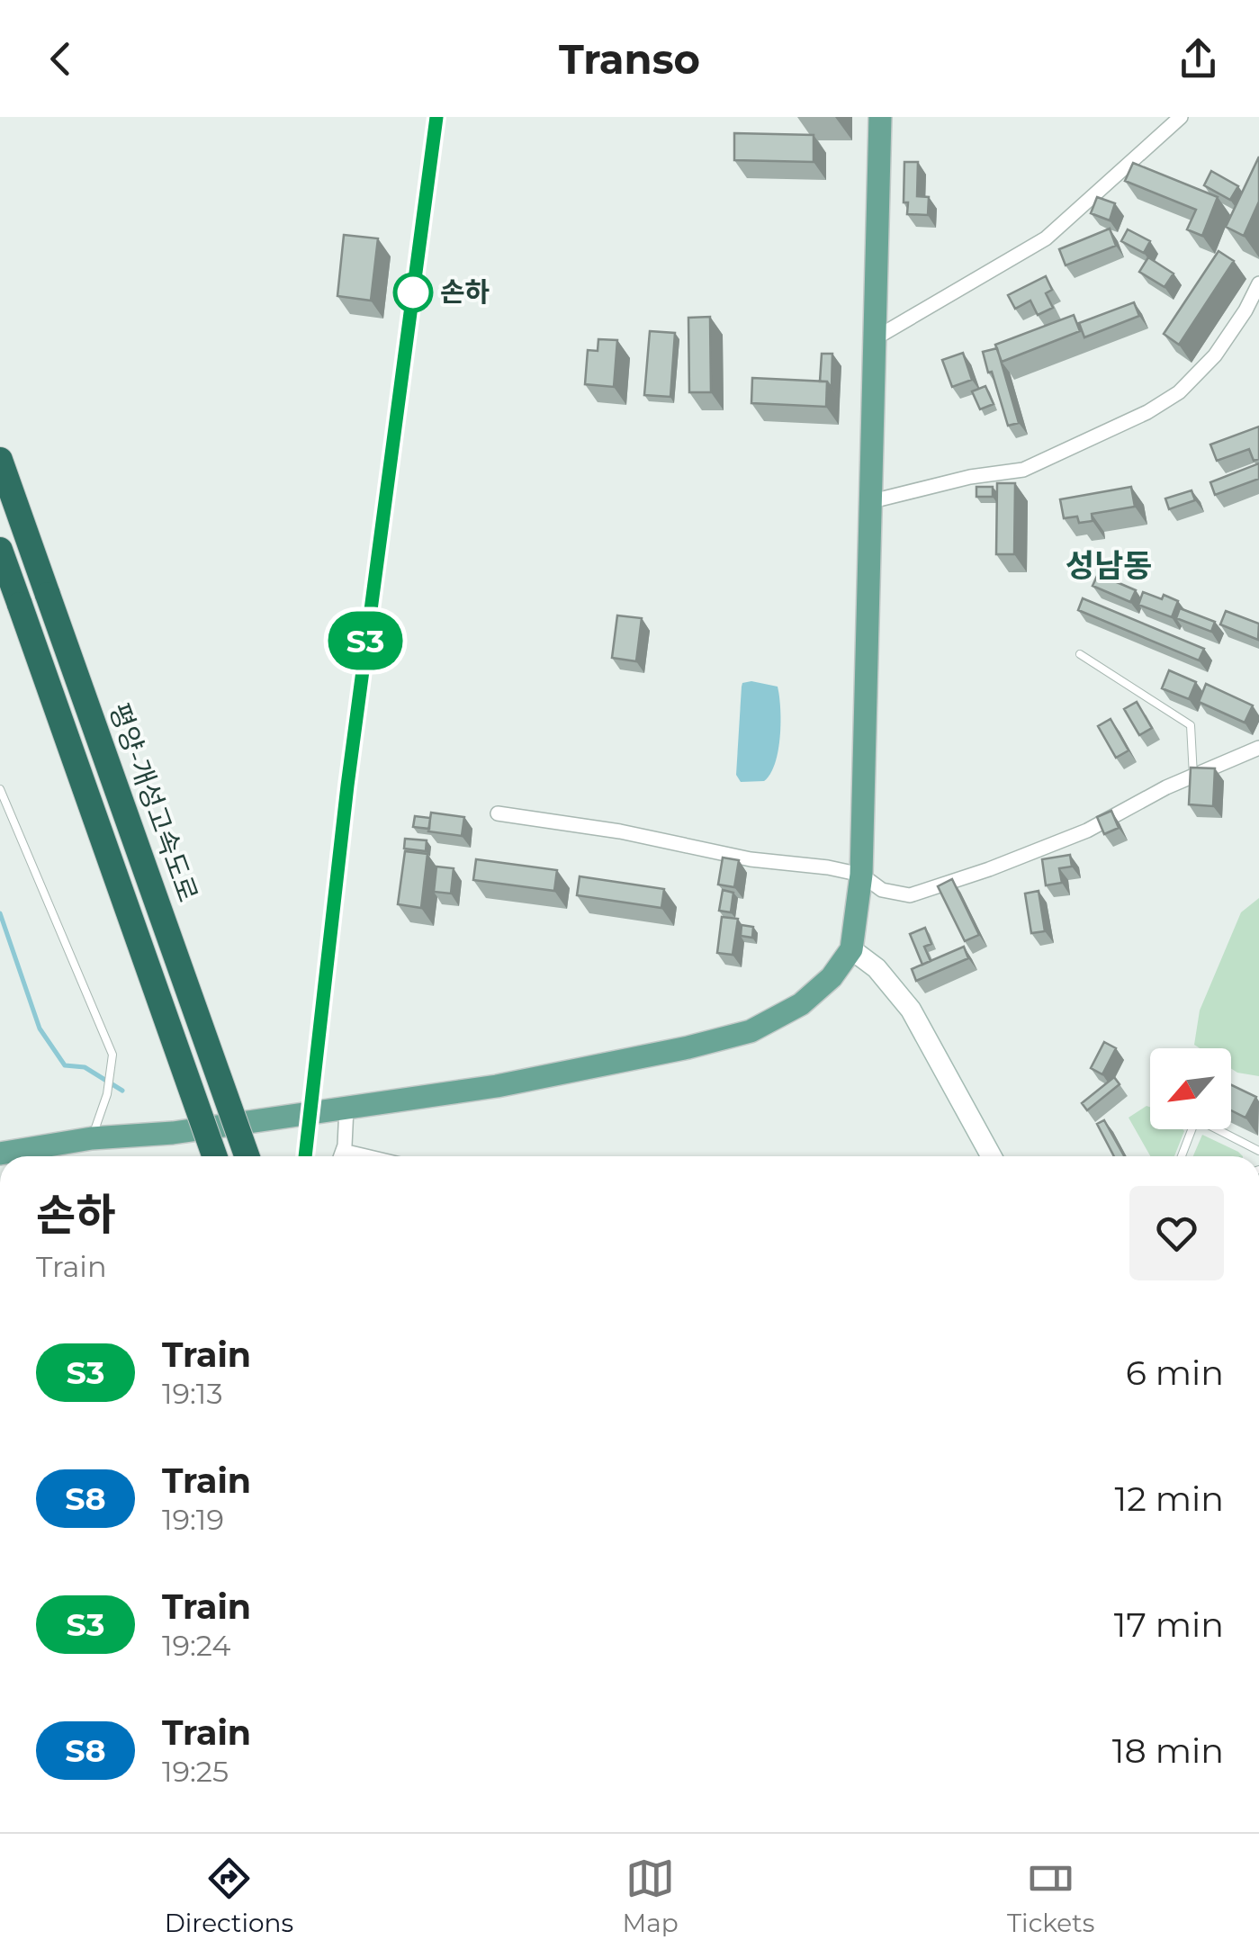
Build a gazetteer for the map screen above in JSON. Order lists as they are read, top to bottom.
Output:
{
  "streets": {
    "highway": ["평양-개성고속도로"]
  },
  "districts": ["성남동"],
  "places": ["손하"],
  "north": "bottom left",
  "page": {
    "header": "Transo",
    "on_map": "S3",
    "heading": ["손하", "Train"],
    "list": [
      {
        "mark": "S3",
        "name": "Train",
        "note": "19:13",
        "value": "6 min"
      },
      {
        "mark": "S8",
        "name": "Train",
        "note": "19:19",
        "value": "12 min"
      },
      {
        "mark": "S3",
        "name": "Train",
        "note": "19:24",
        "value": "17 min"
      },
      {
        "mark": "S8",
        "name": "Train",
        "note": "19:25",
        "value": "18 min"
      }
    ],
    "tabs": ["Directions", "Map", "Tickets"]
  }
}
